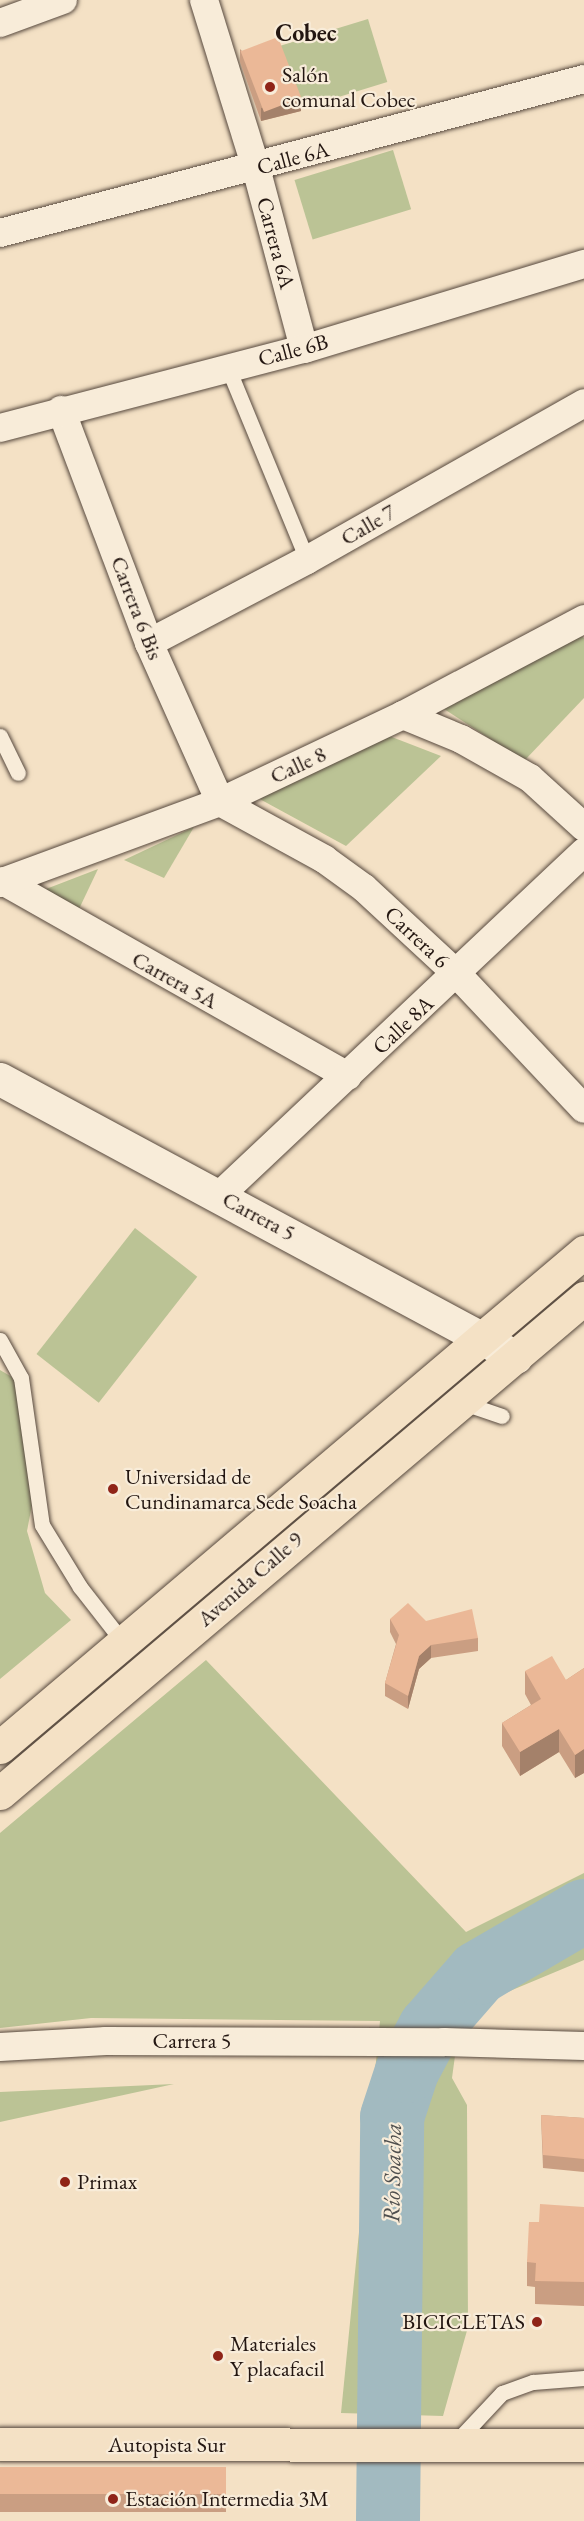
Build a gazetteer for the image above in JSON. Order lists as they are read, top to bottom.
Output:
{
  "streets": {
    "main road": ["Carrera 5", "Avenida Calle 9", "Autopista Sur"],
    "street": [
      "Calle 6A",
      "Carrera 6A",
      "Calle 6B",
      "Calle 7",
      "Carrera 6 Bis",
      "Calle 8",
      "Carrera 6",
      "Carrera 5A",
      "Calle 8A"
    ]
  },
  "crossings": [
    ["Calle 6A", "Carrera 6A"],
    ["Carrera 6A", "Calle 6B"],
    ["Calle 6B", "Carrera 6 Bis"],
    ["Calle 7", "Carrera 6 Bis"],
    ["Carrera 6 Bis", "Calle 8"],
    ["Carrera 6 Bis", "Carrera 6"],
    ["Calle 8", "Carrera 6"],
    ["Calle 8", "Carrera 5A"],
    ["Carrera 6", "Calle 8A"],
    ["Carrera 5A", "Calle 8A"],
    ["Calle 8A", "Carrera 5"],
    ["Carrera 5", "Avenida Calle 9"]
  ],
  "districts": ["Cobec"],
  "water": ["Río Soacha"],
  "places": [
    "Salón comunal Cobec",
    "Universidad de Cundinamarca Sede Soacha",
    "Primax",
    "BICICLETAS",
    "Materiales Y placafacil",
    "Estación Intermedia 3M"
  ]
}
